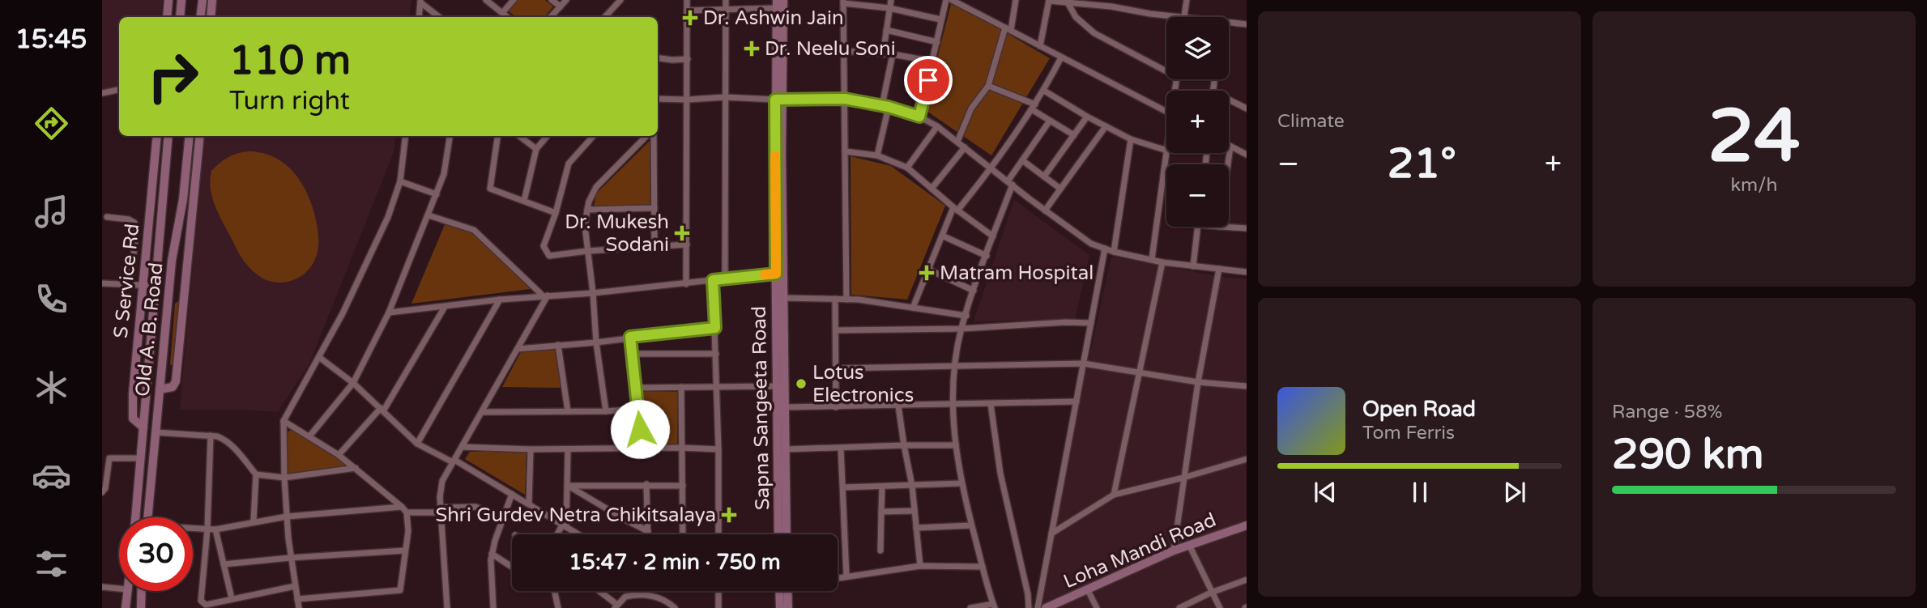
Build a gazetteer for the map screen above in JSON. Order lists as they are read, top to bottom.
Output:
{
  "streets": {
    "main road": [
      "S Service Rd",
      "Old A. B. Road",
      "Sapna Sangeeta Road",
      "Loha Mandi Road"
    ]
  },
  "crossings": [
    ["S Service Rd", "Old A. B. Road"]
  ],
  "places": {
    "health": [
      "Dr. Ashwin Jain",
      "Dr. Neelu Soni",
      "Dr. Mukesh Sodani",
      "Matram Hospital",
      "Shri Gurdev Netra Chikitsalaya"
    ],
    "other": ["Lotus Electronics"]
  },
  "page": {
    "tabs": "15:45",
    "tile": [
      "Climate",
      ["24", "km/h"],
      ["Range · 58%", "290 km"]
    ],
    "map_buttons": ["+", "−"],
    "turn": ["110 m", "Turn right"],
    "heat": ["−", "21°", "+"],
    "song": ["Open Road", "Tom Ferris"],
    "limit": "30",
    "trip": "15:47 · 2 min · 750 m"
  }
}
